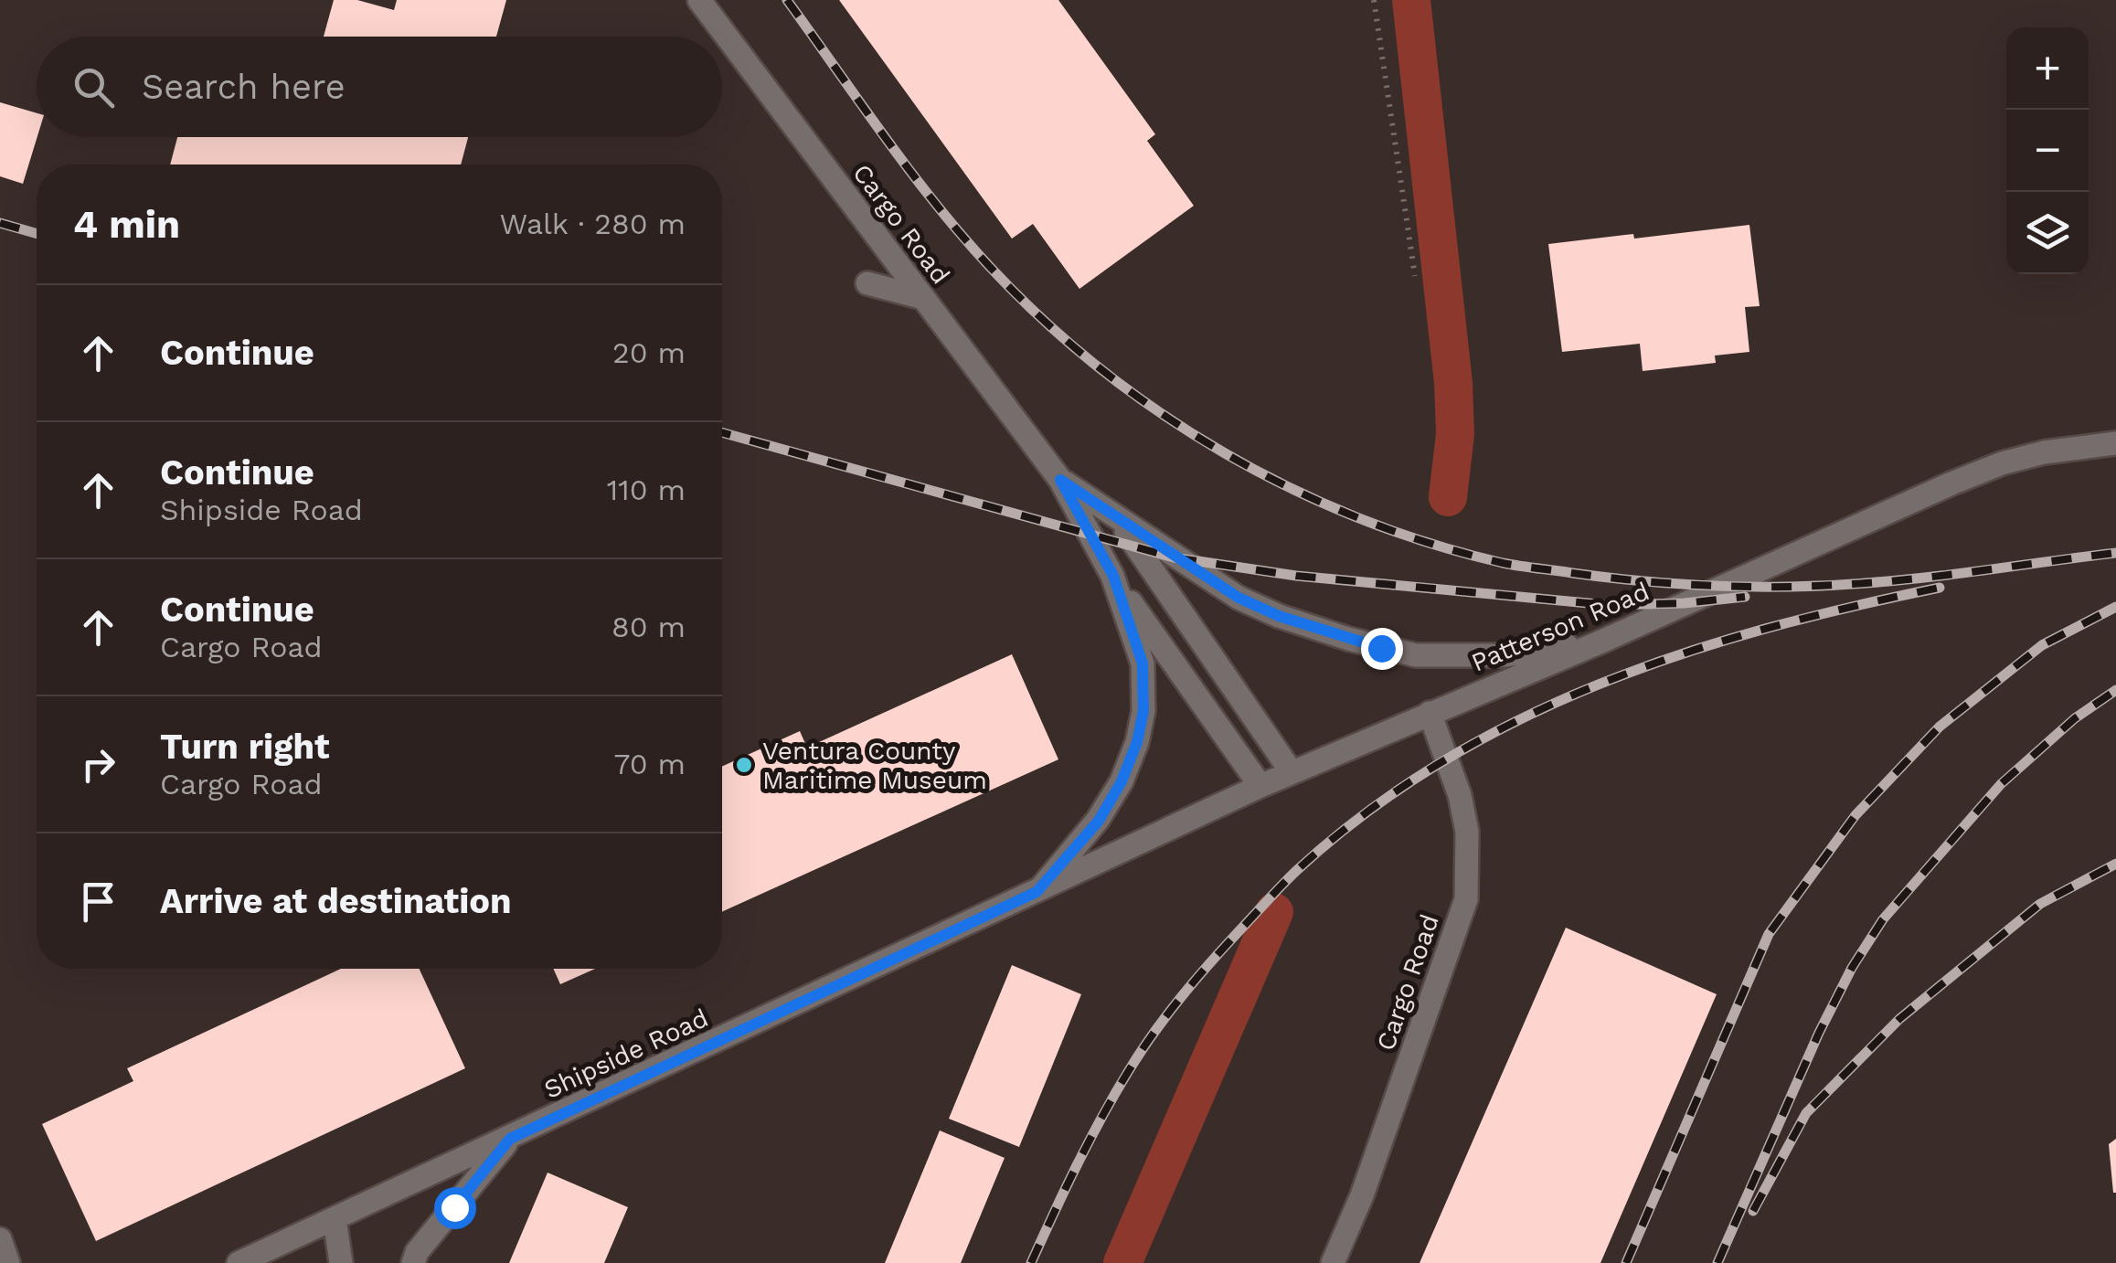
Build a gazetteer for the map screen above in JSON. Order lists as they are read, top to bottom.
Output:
{
  "streets": {
    "street": ["Cargo Road", "Patterson Road", "Shipside Road"]
  },
  "crossings": [
    ["Cargo Road", "Patterson Road"],
    ["Cargo Road", "Shipside Road"],
    ["Patterson Road", "Shipside Road"]
  ],
  "places": ["Ventura County Maritime Museum"],
  "page": {
    "map_buttons": ["+", "−"],
    "search": "Search here",
    "heading": ["4 min", "Walk · 280 m"],
    "list": [
      ["Continue", "20 m"],
      ["Continue", "Shipside Road", "110 m"],
      ["Continue", "Cargo Road", "80 m"],
      ["Turn right", "Cargo Road", "70 m"],
      "Arrive at destination"
    ]
  }
}
